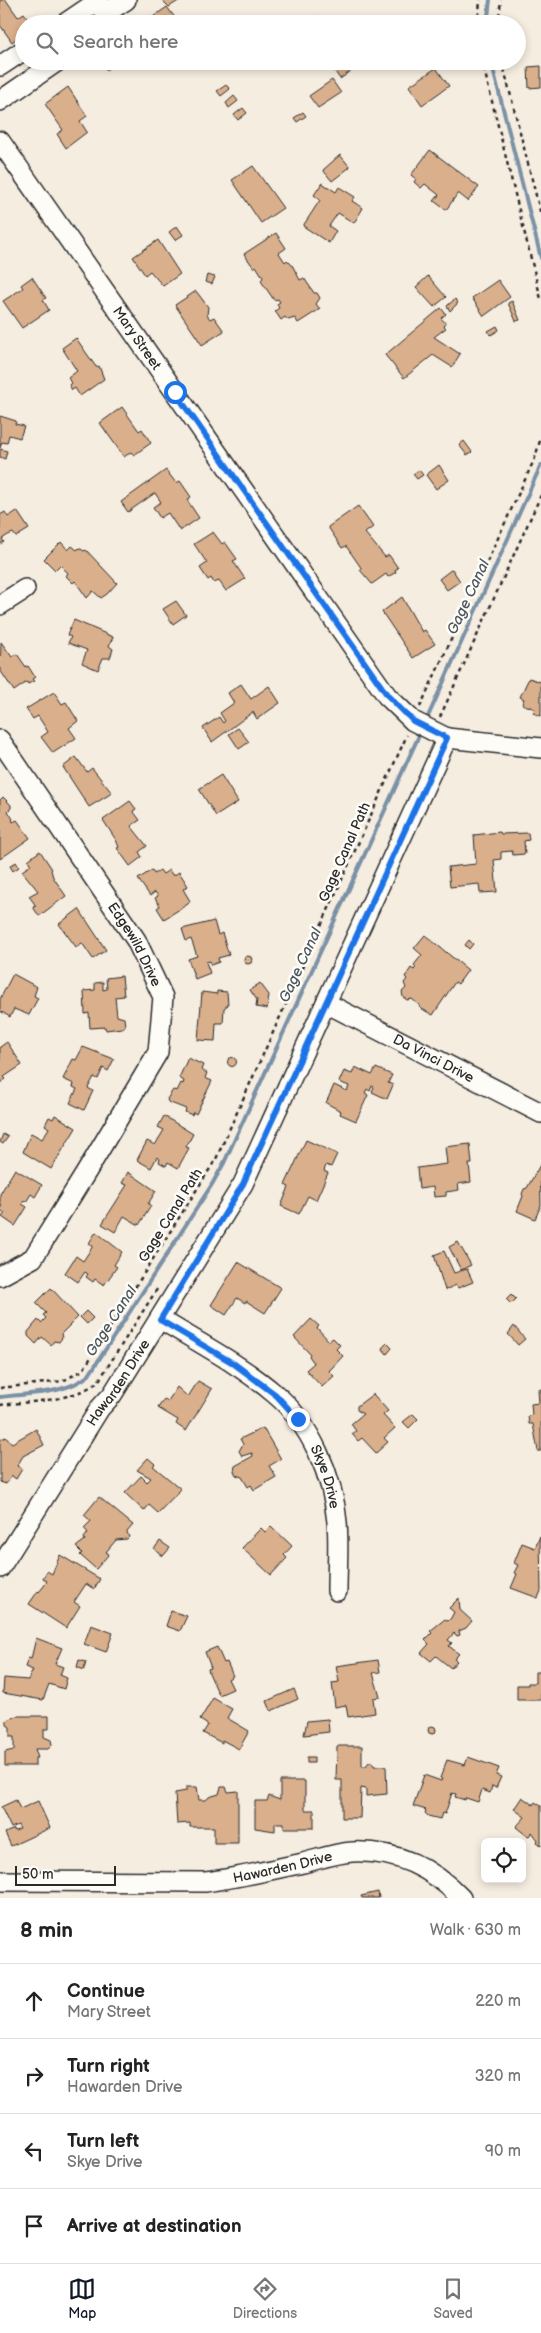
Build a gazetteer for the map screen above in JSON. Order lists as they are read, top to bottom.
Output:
{
  "streets": {
    "street": [
      "Mary Street",
      "Edgewild Drive",
      "Da Vinci Drive",
      "Hawarden Drive",
      "Skye Drive"
    ],
    "path": ["Gage Canal Path"]
  },
  "crossings": [
    ["Mary Street", "Gage Canal Path"],
    ["Mary Street", "Hawarden Drive"],
    ["Da Vinci Drive", "Hawarden Drive"],
    ["Hawarden Drive", "Skye Drive"]
  ],
  "water": ["Gage Canal"],
  "scale_bar": "50 m",
  "page": {
    "search": "Search here",
    "scale": "50 m",
    "heading": ["8 min", "Walk · 630 m"],
    "list": [
      ["Continue", "Mary Street", "220 m"],
      ["Turn right", "Hawarden Drive", "320 m"],
      ["Turn left", "Skye Drive", "90 m"],
      "Arrive at destination"
    ],
    "nav": ["Map", "Directions", "Saved"]
  }
}
